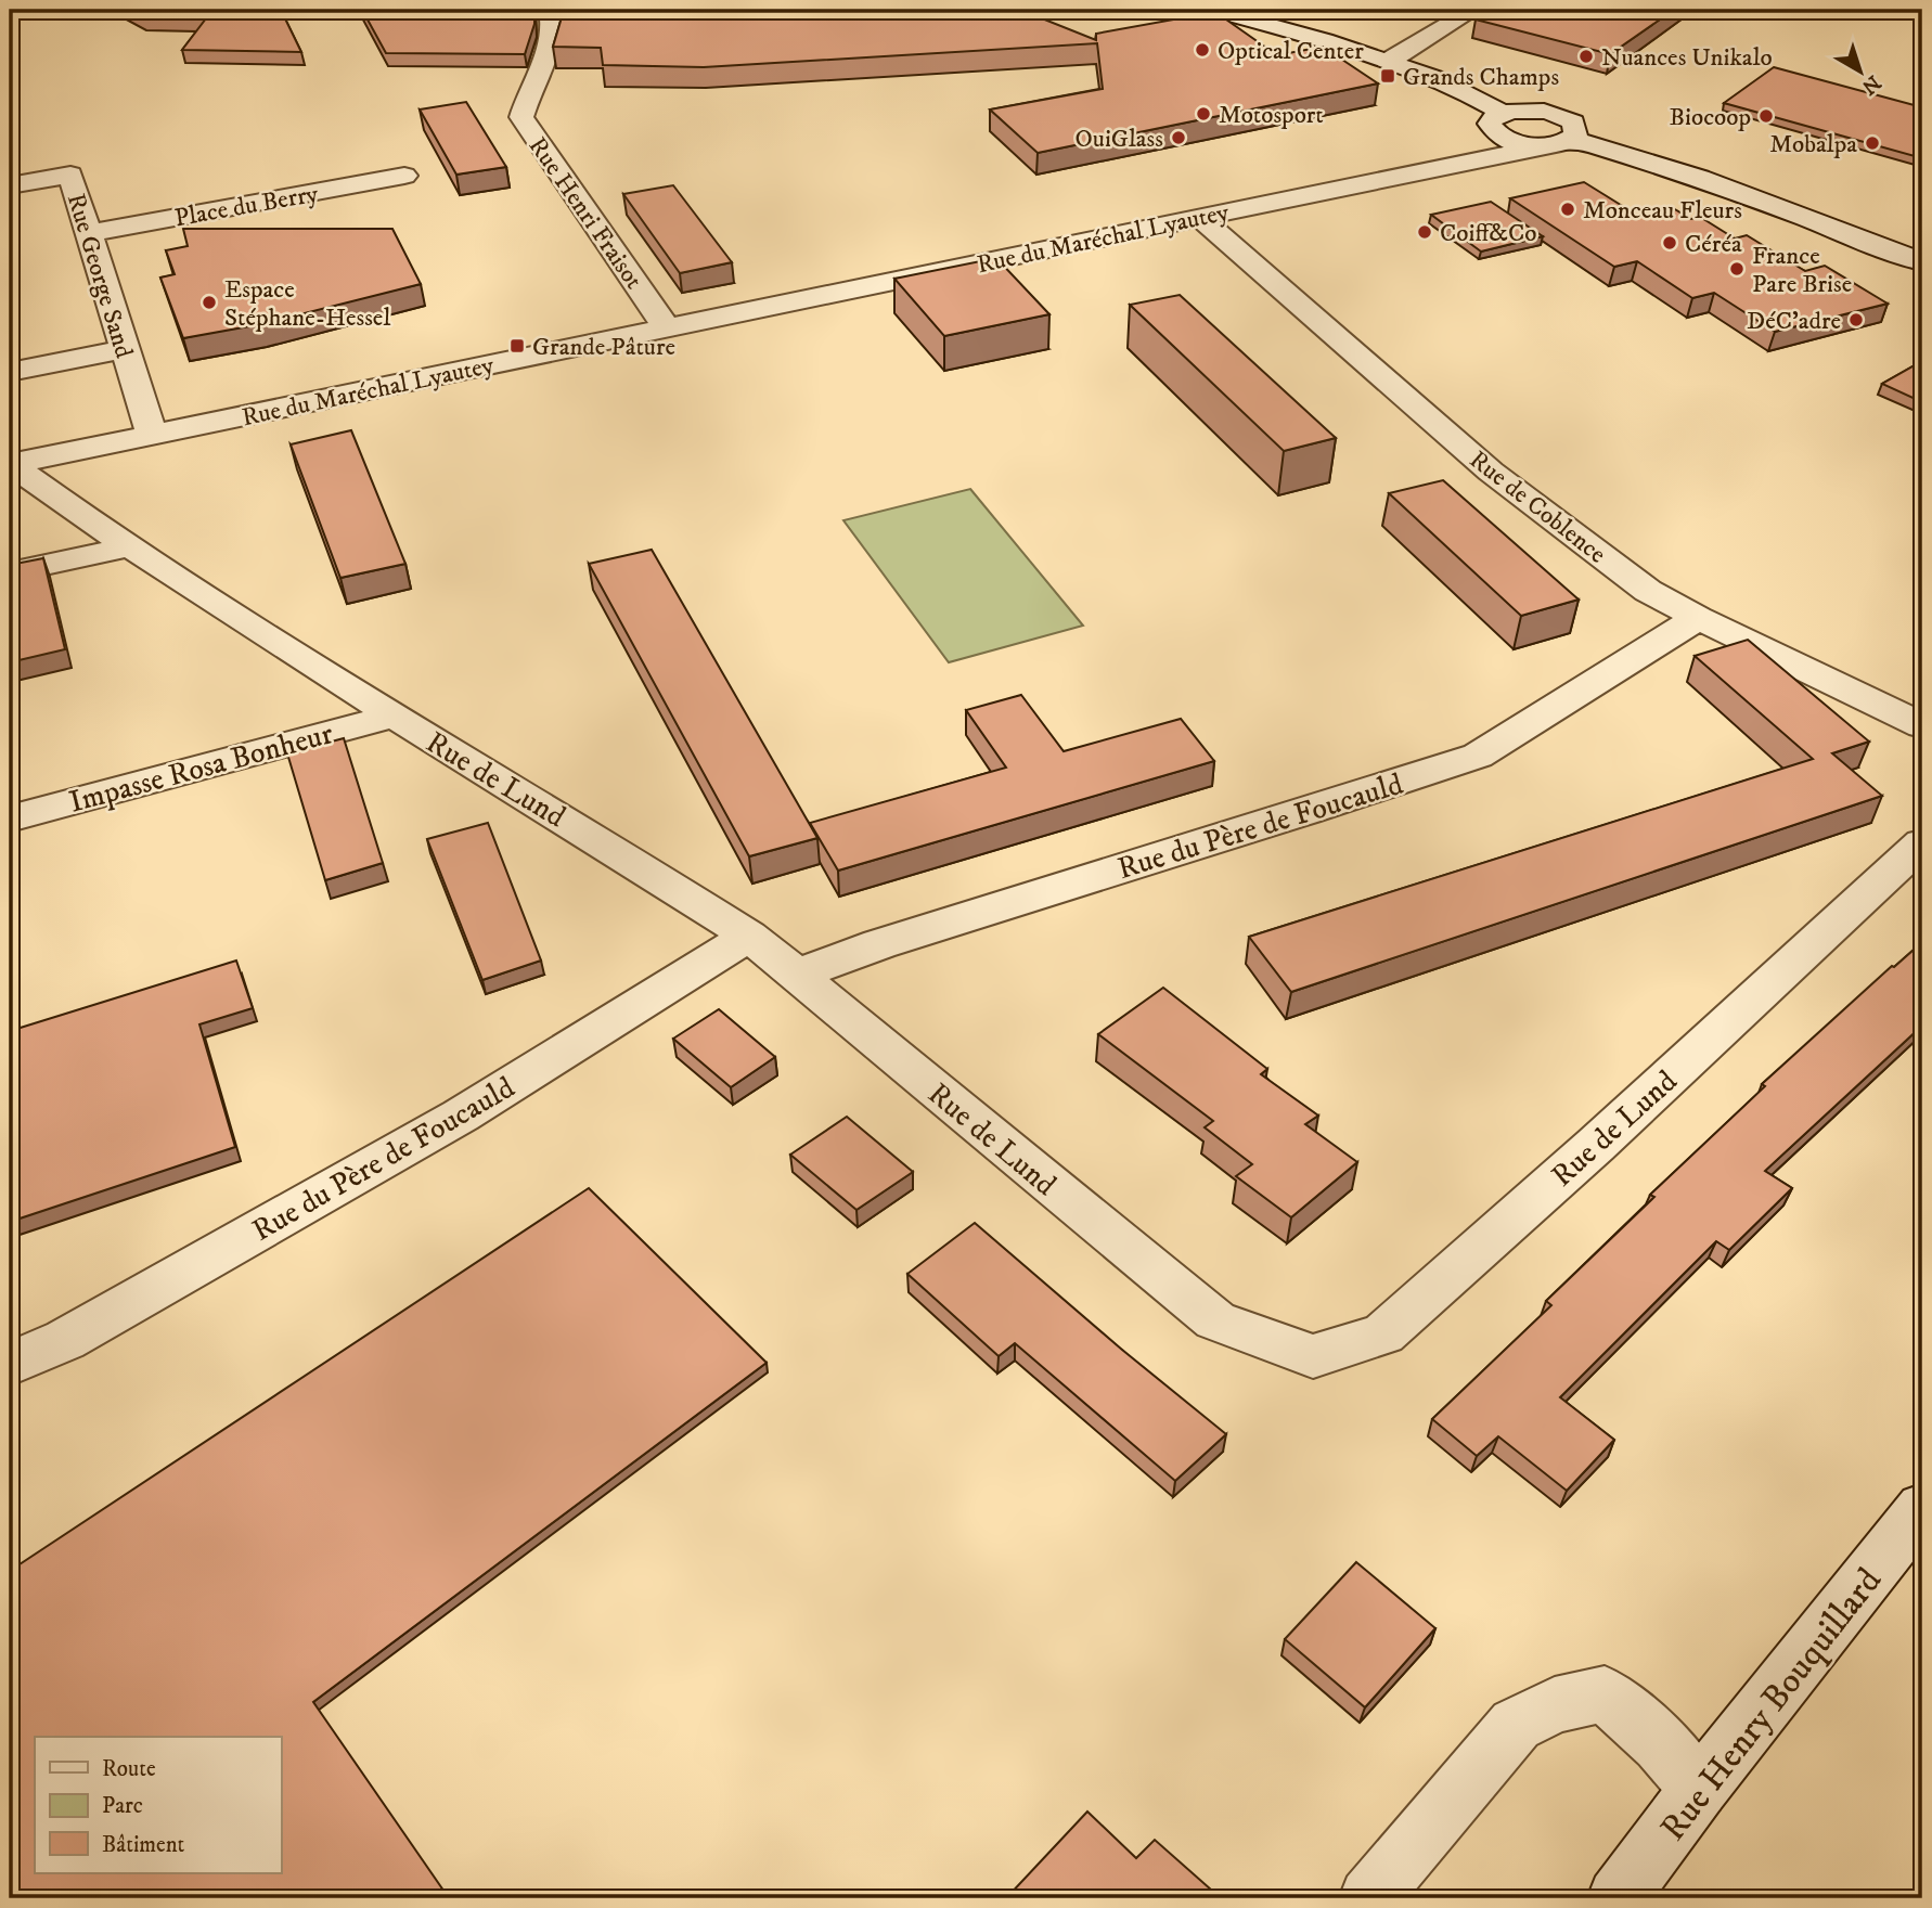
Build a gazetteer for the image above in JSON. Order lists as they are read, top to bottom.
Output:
{
  "streets": {
    "street": [
      "Place du Berry",
      "Rue Henri Fraisot",
      "Rue du Maréchal Lyautey",
      "Rue George Sand",
      "Rue de Coblence",
      "Impasse Rosa Bonheur",
      "Rue de Lund",
      "Rue du Père de Foucauld",
      "Rue Henry Bouquillard"
    ]
  },
  "crossings": [
    ["Place du Berry", "Rue George Sand"],
    ["Rue Henri Fraisot", "Rue du Maréchal Lyautey"],
    ["Rue du Maréchal Lyautey", "Rue George Sand"],
    ["Rue du Maréchal Lyautey", "Rue de Coblence"],
    ["Rue du Maréchal Lyautey", "Rue de Lund"],
    ["Rue de Coblence", "Rue du Père de Foucauld"],
    ["Impasse Rosa Bonheur", "Rue de Lund"],
    ["Rue de Lund", "Rue du Père de Foucauld"]
  ],
  "places": {
    "other": [
      "Optical Center",
      "Nuances Unikalo",
      "Motosport",
      "Biocoop",
      "OuiGlass",
      "Mobalpa",
      "Monceau Fleurs",
      "Coiff&Co",
      "Céréa",
      "France Pare Brise",
      "Espace Stéphane-Hessel",
      "DéC'adre"
    ],
    "transit": ["Grands Champs", "Grande Pâture"]
  },
  "legend": ["Route", "Parc", "Bâtiment"],
  "north": "bottom right"
}
